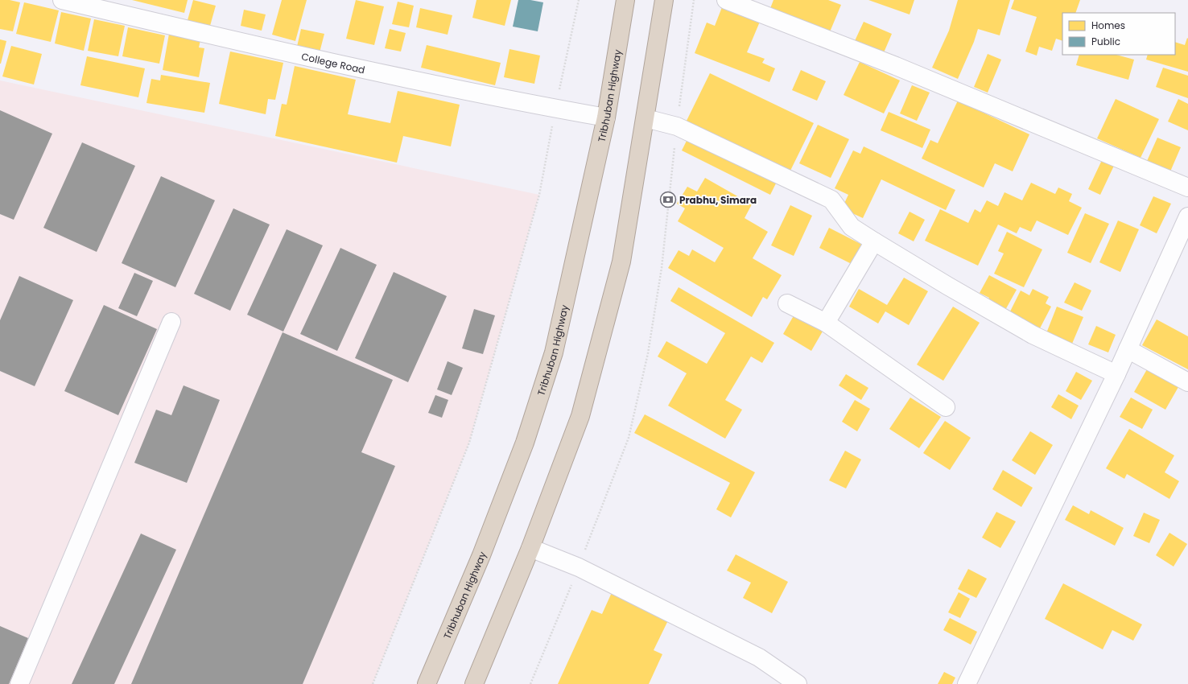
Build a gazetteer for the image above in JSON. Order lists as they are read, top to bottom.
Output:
{
  "streets": {
    "highway": ["Tribhuban Highway"],
    "street": ["College Road"]
  },
  "crossings": [
    ["College Road", "Tribhuban Highway"]
  ],
  "places": {
    "bank": ["Prabhu, Simara"]
  },
  "legend": ["Homes", "Public"]
}
